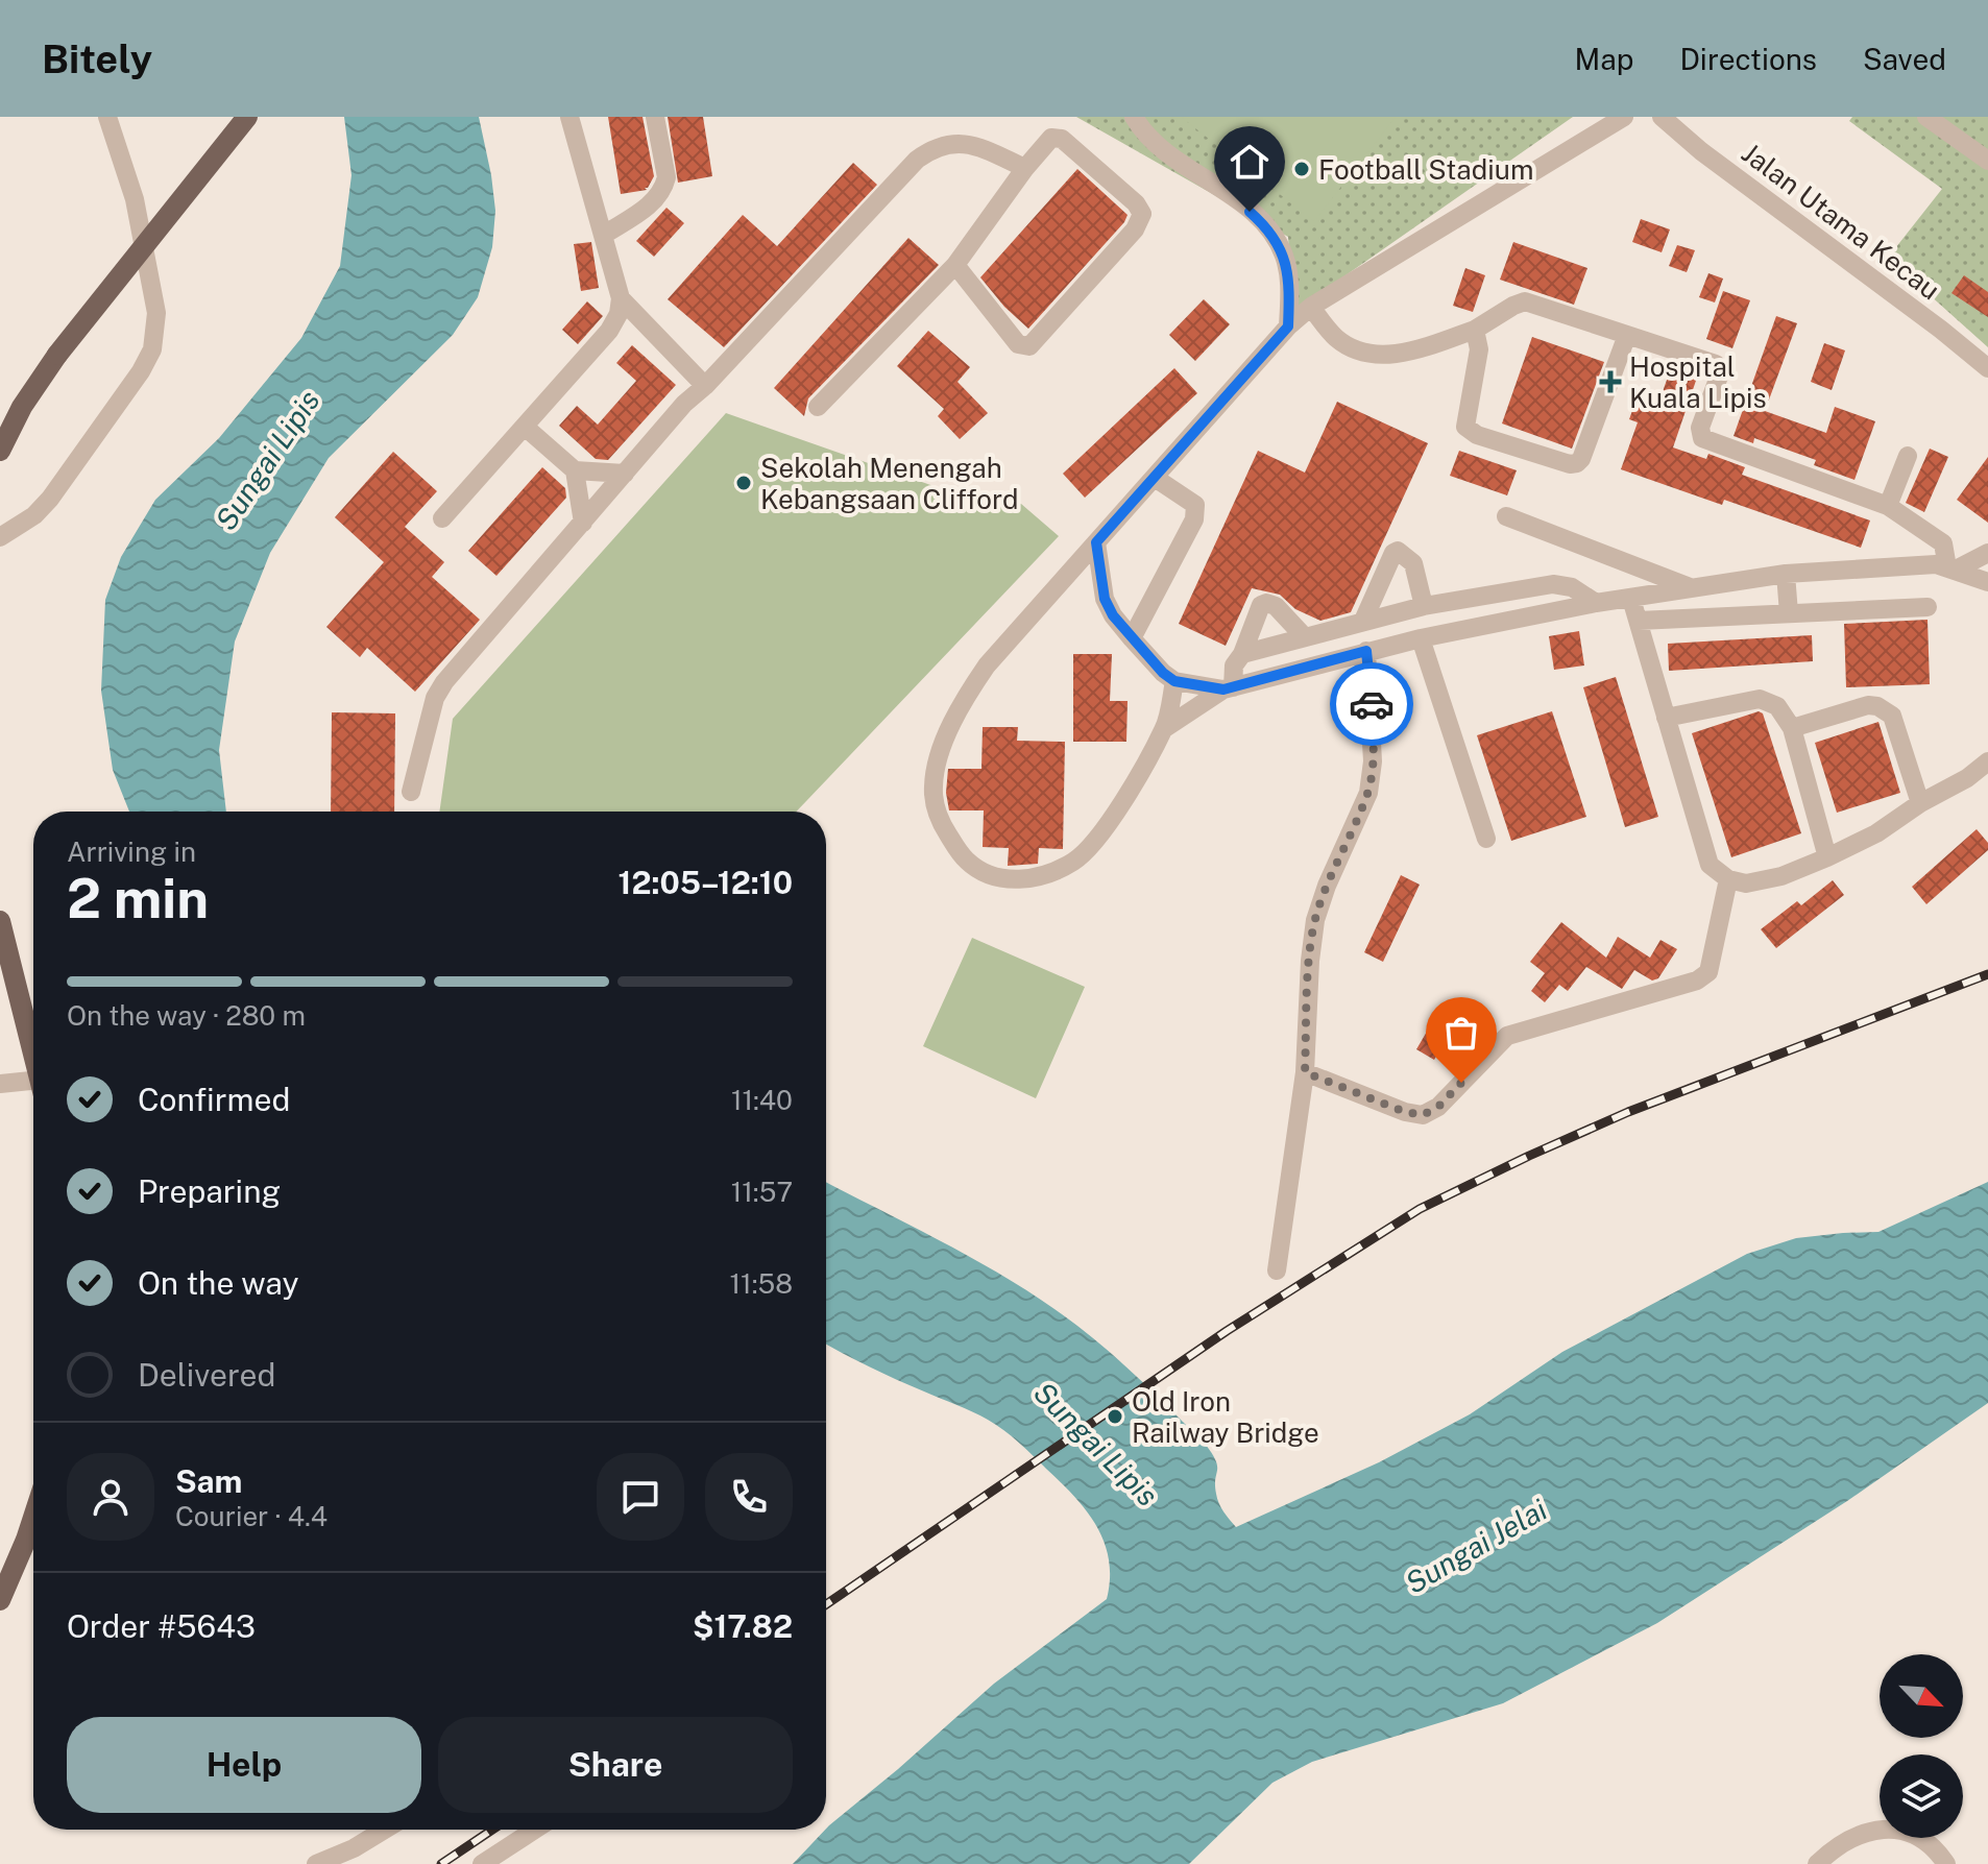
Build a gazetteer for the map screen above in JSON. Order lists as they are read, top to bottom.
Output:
{
  "streets": {
    "street": ["Jalan Utama Kecau"]
  },
  "water": ["Sungai Lipis", "Sungai Jelai"],
  "places": {
    "other": ["Football Stadium", "Sekolah Menengah Kebangsaan Clifford", "Old Iron Railway Bridge"],
    "health": ["Hospital Kuala Lipis"]
  },
  "north": "bottom right",
  "page": {
    "header": "Bitely",
    "nav": ["Map", "Directions", "Saved"],
    "heading": ["2 min", "Arriving in", "12:05–12:10"],
    "panel": [
      "Sam",
      "Courier · 4.4",
      "Order #5643",
      "$17.82"
    ],
    "bar": "On the way · 280 m",
    "list": [
      ["Confirmed", "11:40"],
      ["Preparing", "11:57"],
      ["On the way", "11:58"],
      "Delivered"
    ],
    "buttons": ["Help", "Share"]
  }
}
